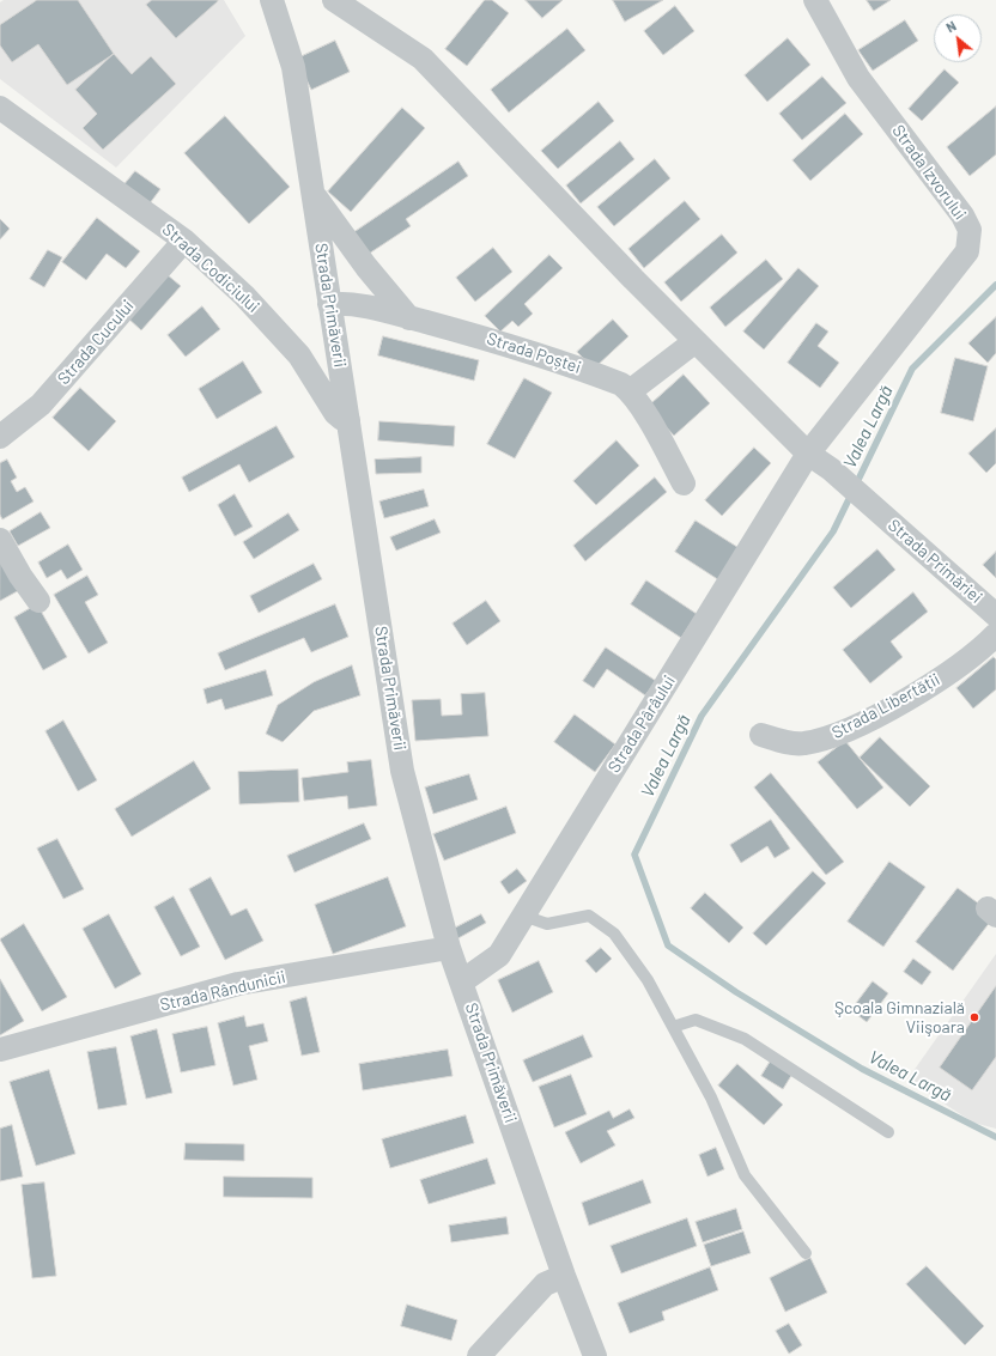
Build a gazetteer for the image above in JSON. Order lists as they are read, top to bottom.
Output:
{
  "streets": {
    "street": [
      "Strada Izvorului",
      "Strada Codiciului",
      "Strada Primăverii",
      "Strada Cucului",
      "Strada Poștei",
      "Strada Primăriei",
      "Strada Libertății",
      "Strada Pârâului",
      "Strada Rândunicii"
    ]
  },
  "crossings": [
    ["Strada Izvorului", "Strada Primăriei"],
    ["Strada Izvorului", "Strada Pârâului"],
    ["Strada Codiciului", "Strada Primăverii"],
    ["Strada Codiciului", "Strada Cucului"],
    ["Strada Primăverii", "Strada Poștei"],
    ["Strada Primăverii", "Strada Pârâului"],
    ["Strada Primăverii", "Strada Rândunicii"],
    ["Strada Primăriei", "Strada Pârâului"]
  ],
  "water": ["Valea Largă"],
  "places": ["Şcoala Gimnazială Viişoara"],
  "north": "top left"
}
